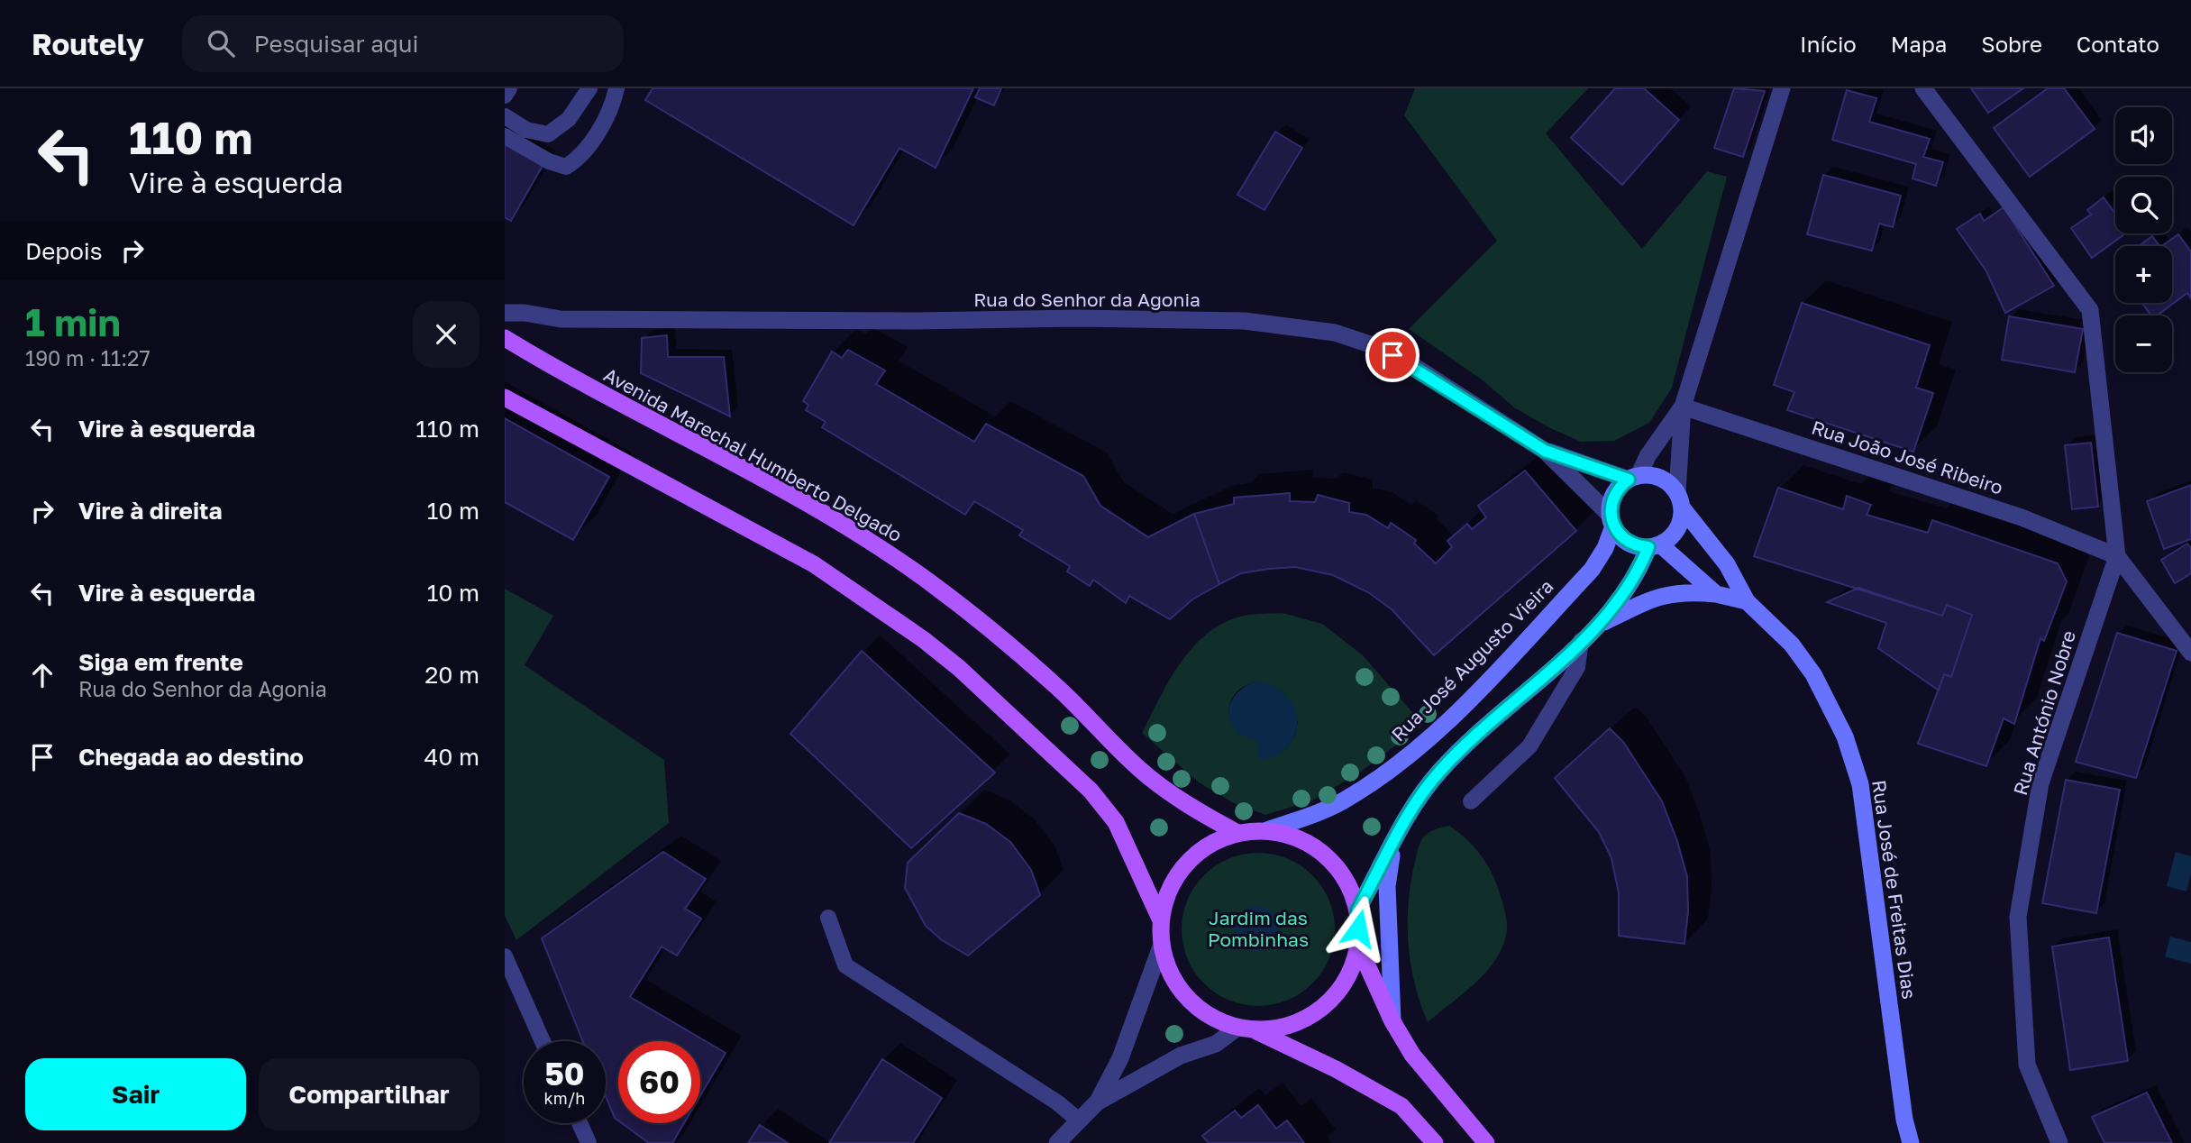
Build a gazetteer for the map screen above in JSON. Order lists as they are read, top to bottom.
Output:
{
  "streets": {
    "main road": ["Avenida Marechal Humberto Delgado", "Rua José Augusto Vieira", "Rua José de Freitas Dias"],
    "street": ["Rua do Senhor da Agonia", "Rua João José Ribeiro", "Rua António Nobre"]
  },
  "crossings": [
    ["Rua do Senhor da Agonia", "Rua José Augusto Vieira"],
    ["Rua do Senhor da Agonia", "Rua José de Freitas Dias"],
    ["Avenida Marechal Humberto Delgado", "Rua José Augusto Vieira"],
    ["Rua João José Ribeiro", "Rua António Nobre"],
    ["Rua José Augusto Vieira", "Rua José de Freitas Dias"]
  ],
  "parks": ["Jardim das Pombinhas"],
  "page": {
    "header": "Routely",
    "search": "Pesquisar aqui",
    "nav": [
      "Início",
      "Mapa",
      "Sobre",
      "Contato"
    ],
    "turn": ["110 m", "Vire à esquerda"],
    "map_buttons": ["+", "−"],
    "then": "Depois",
    "heading": ["1 min", "190 m · 11:27"],
    "list": [
      {
        "name": "Vire à esquerda",
        "value": "110 m"
      },
      {
        "name": "Vire à direita",
        "value": "10 m"
      },
      {
        "name": "Vire à esquerda",
        "value": "10 m"
      },
      {
        "name": "Siga em frente",
        "note": "Rua do Senhor da Agonia",
        "value": "20 m"
      },
      {
        "name": "Chegada ao destino",
        "value": "40 m"
      }
    ],
    "speed": "50 km/h",
    "limit": "60",
    "buttons": ["Sair", "Compartilhar"]
  }
}
